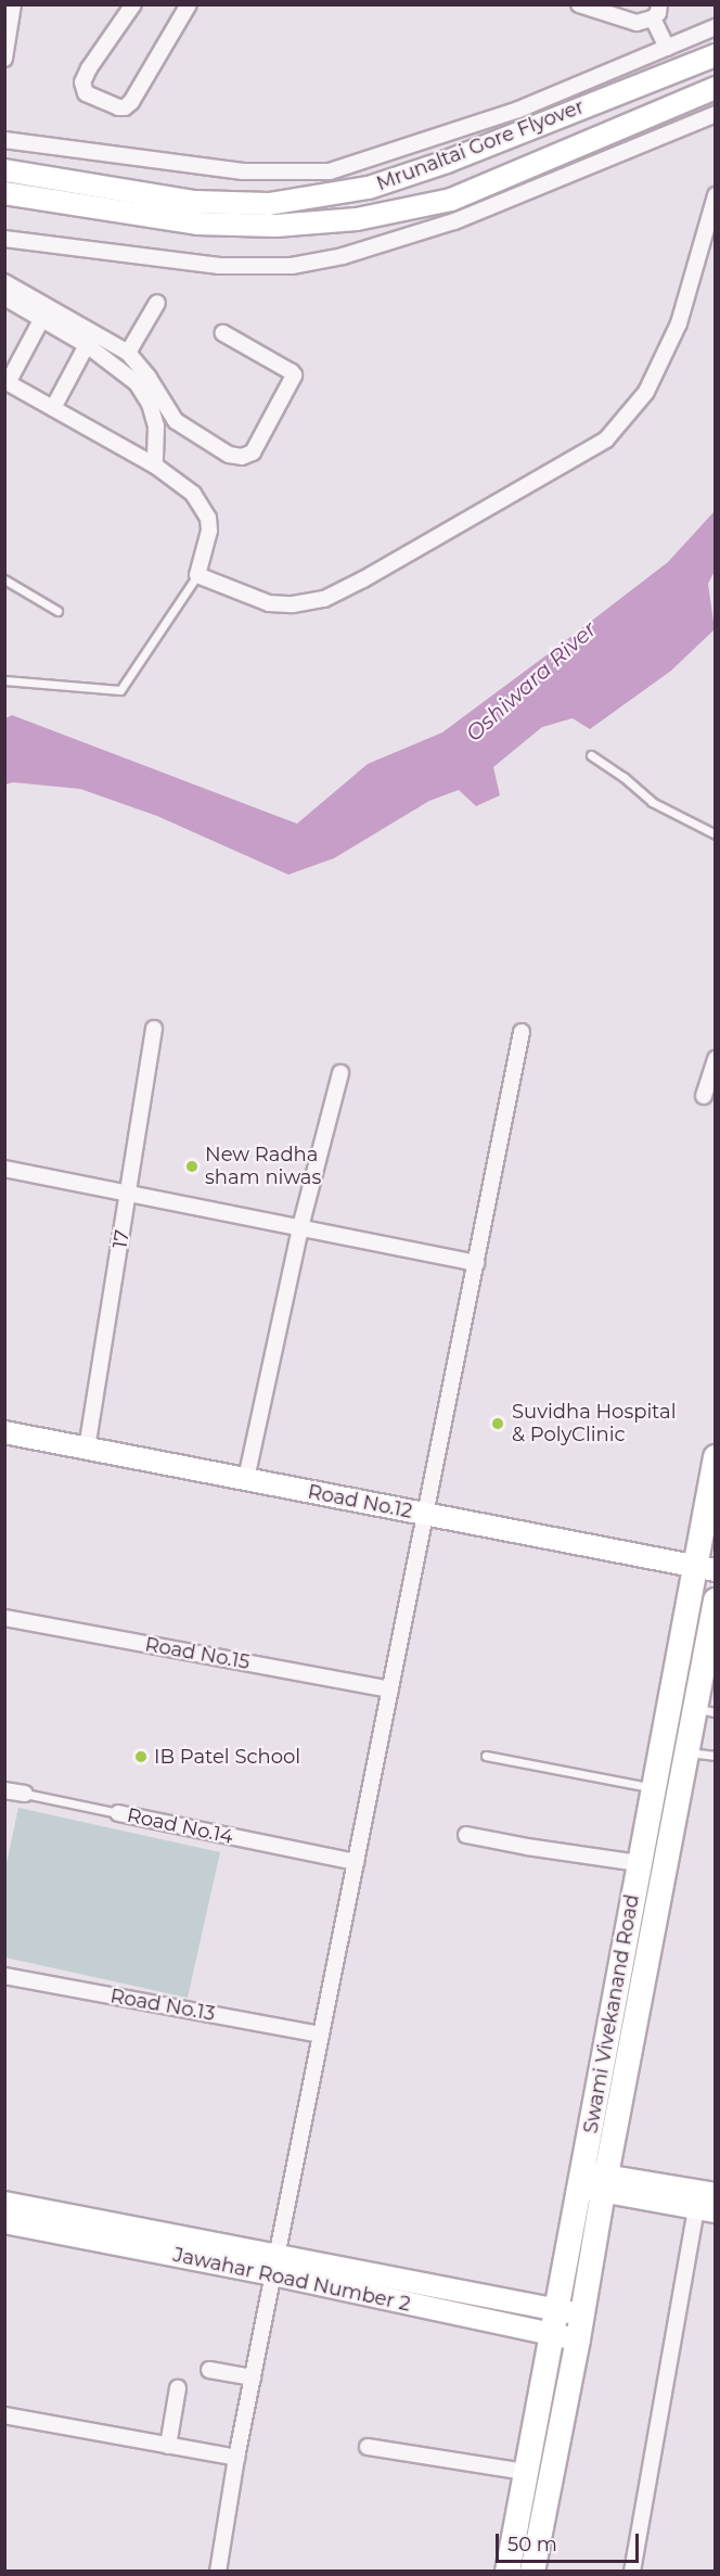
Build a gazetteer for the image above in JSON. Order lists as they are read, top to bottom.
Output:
{
  "streets": {
    "main road": ["Swami Vivekanand Road"],
    "street": [
      "Mrunaltai Gore Flyover",
      "17",
      "Road No.12",
      "Road No.15",
      "Road No.14",
      "Road No.13",
      "Jawahar Road Number 2"
    ]
  },
  "crossings": [
    ["17", "Road No.12"],
    ["Road No.12", "Swami Vivekanand Road"],
    ["Swami Vivekanand Road", "Jawahar Road Number 2"]
  ],
  "water": ["Oshiwara River"],
  "places": ["New Radha sham niwas", "Suvidha Hospital & PolyClinic", "IB Patel School"],
  "scale_bar": "50 m"
}
